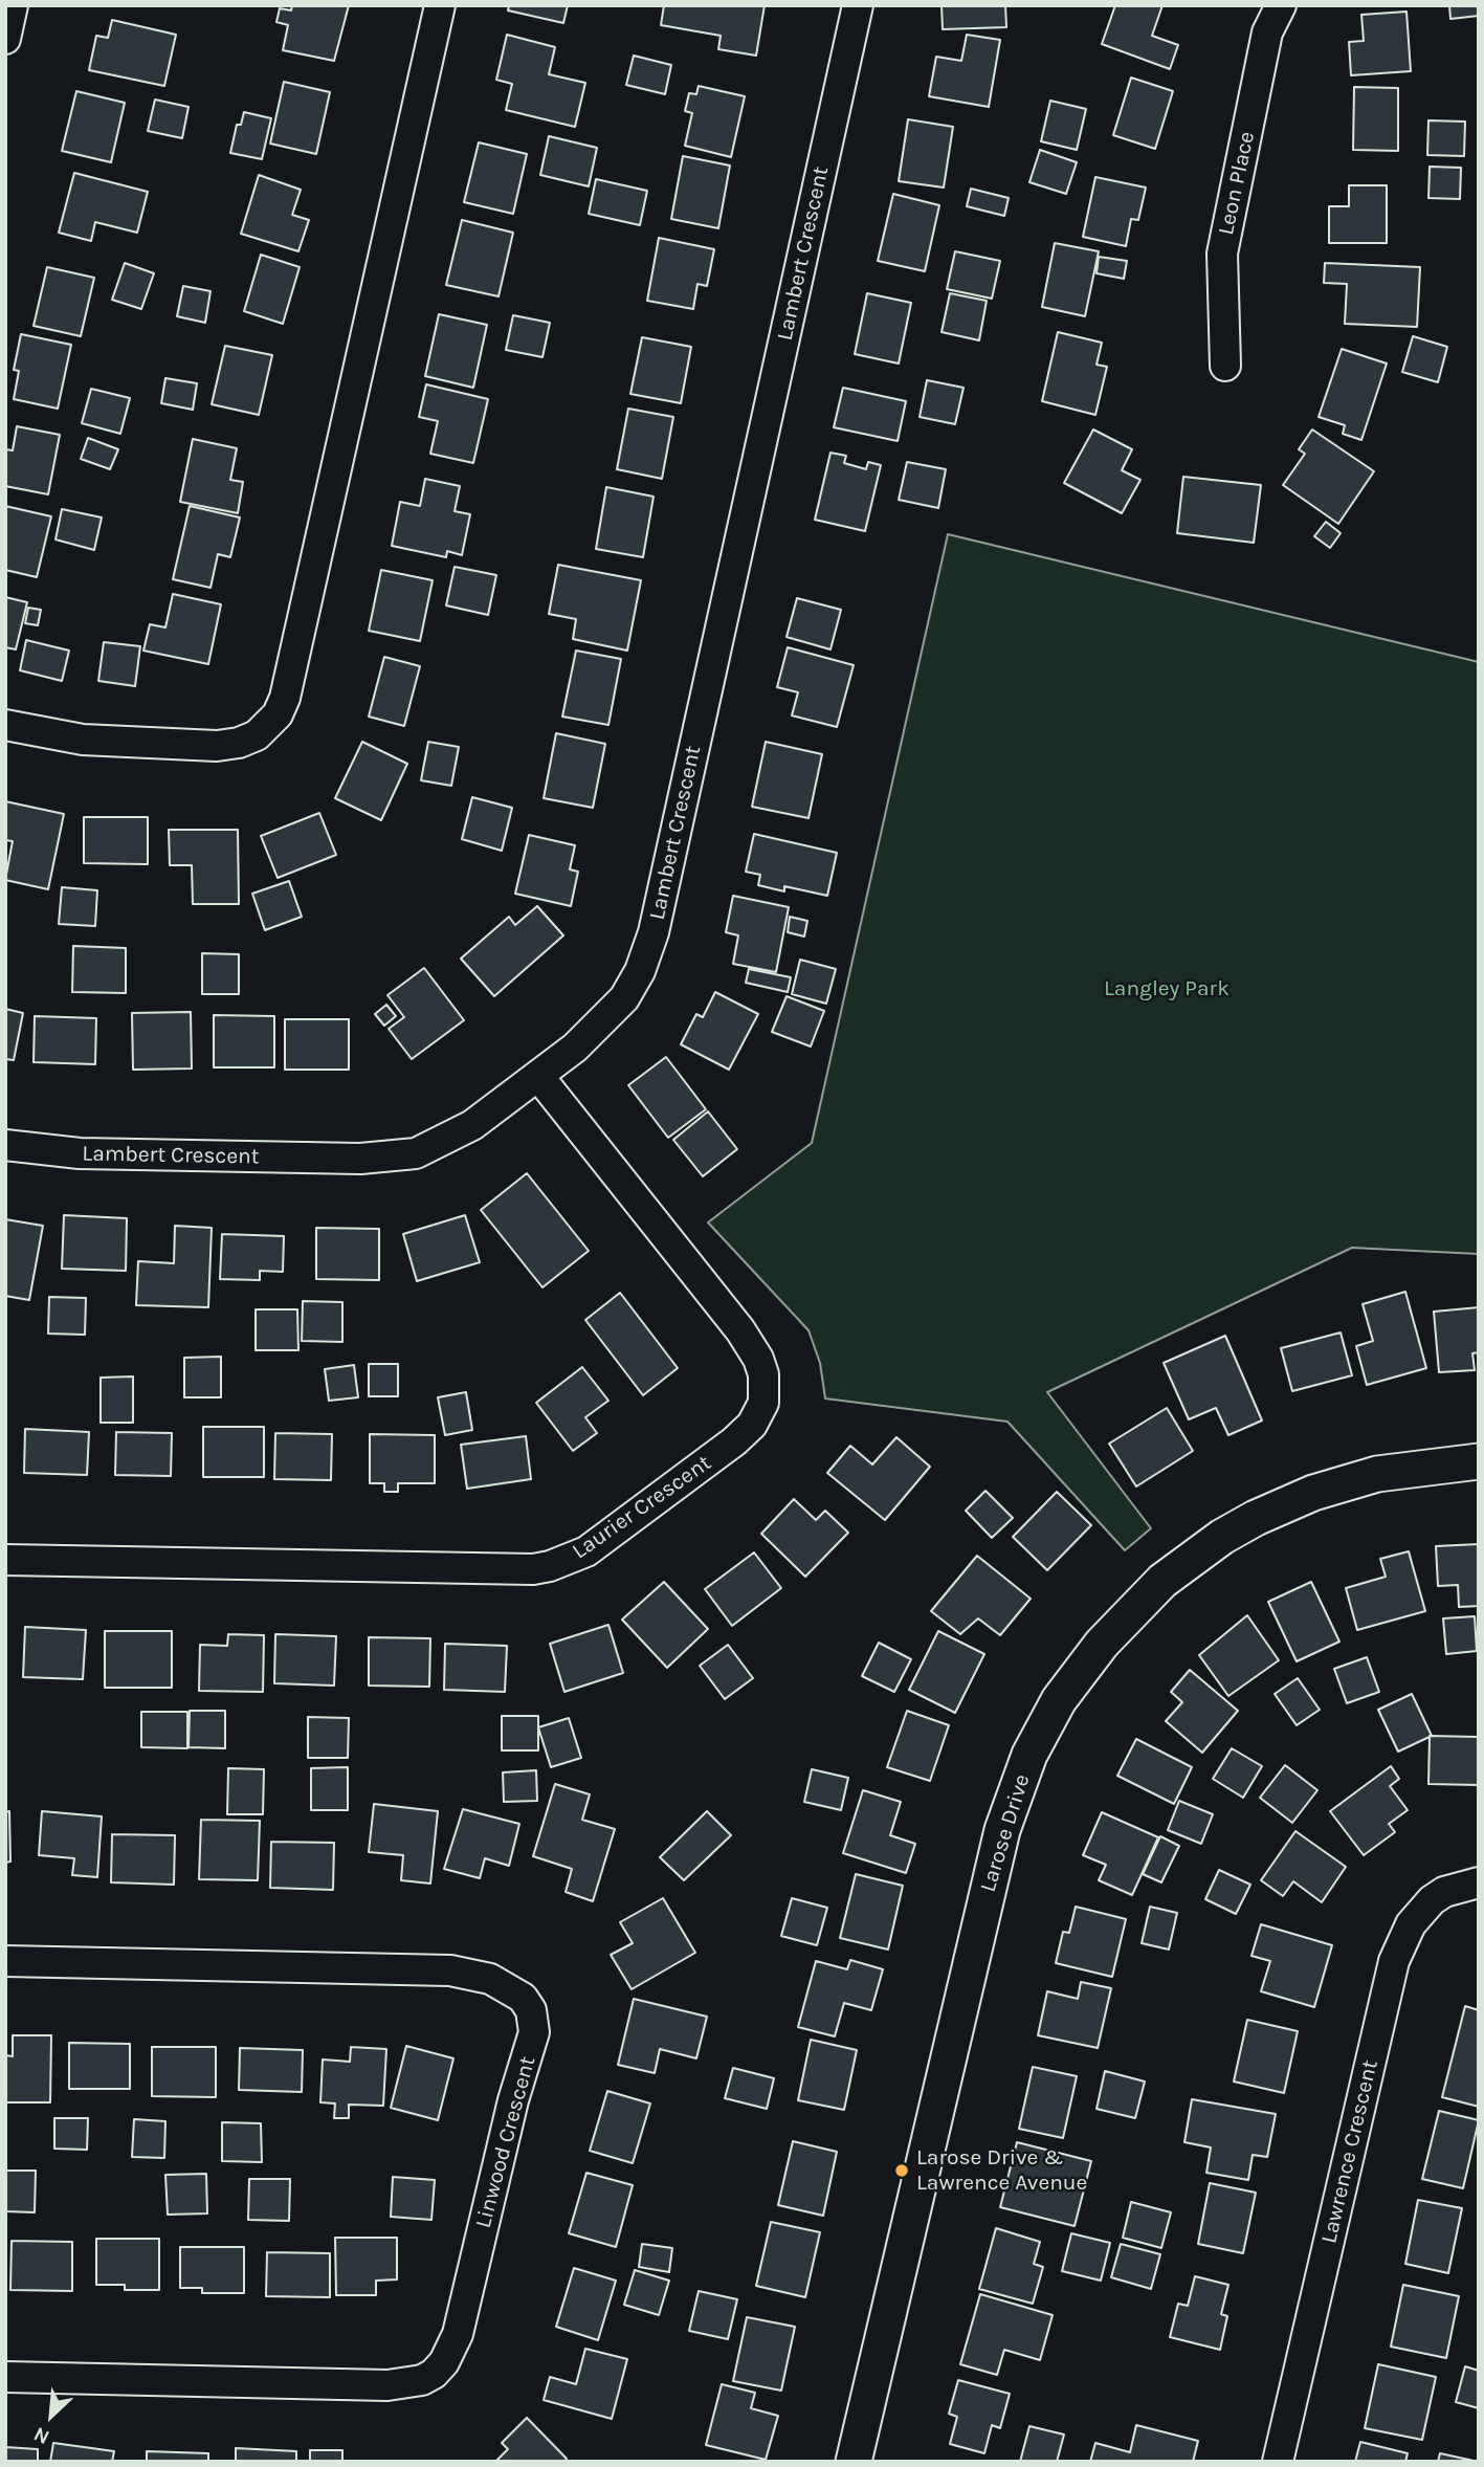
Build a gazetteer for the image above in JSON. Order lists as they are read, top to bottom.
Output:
{
  "streets": {
    "street": [
      "Leon Place",
      "Lambert Crescent",
      "Laurier Crescent",
      "Larose Drive",
      "Linwood Crescent",
      "Lawrence Crescent"
    ]
  },
  "crossings": [
    ["Lambert Crescent", "Laurier Crescent"]
  ],
  "parks": ["Langley Park"],
  "places": ["Larose Drive & Lawrence Avenue"],
  "north": "bottom left"
}
